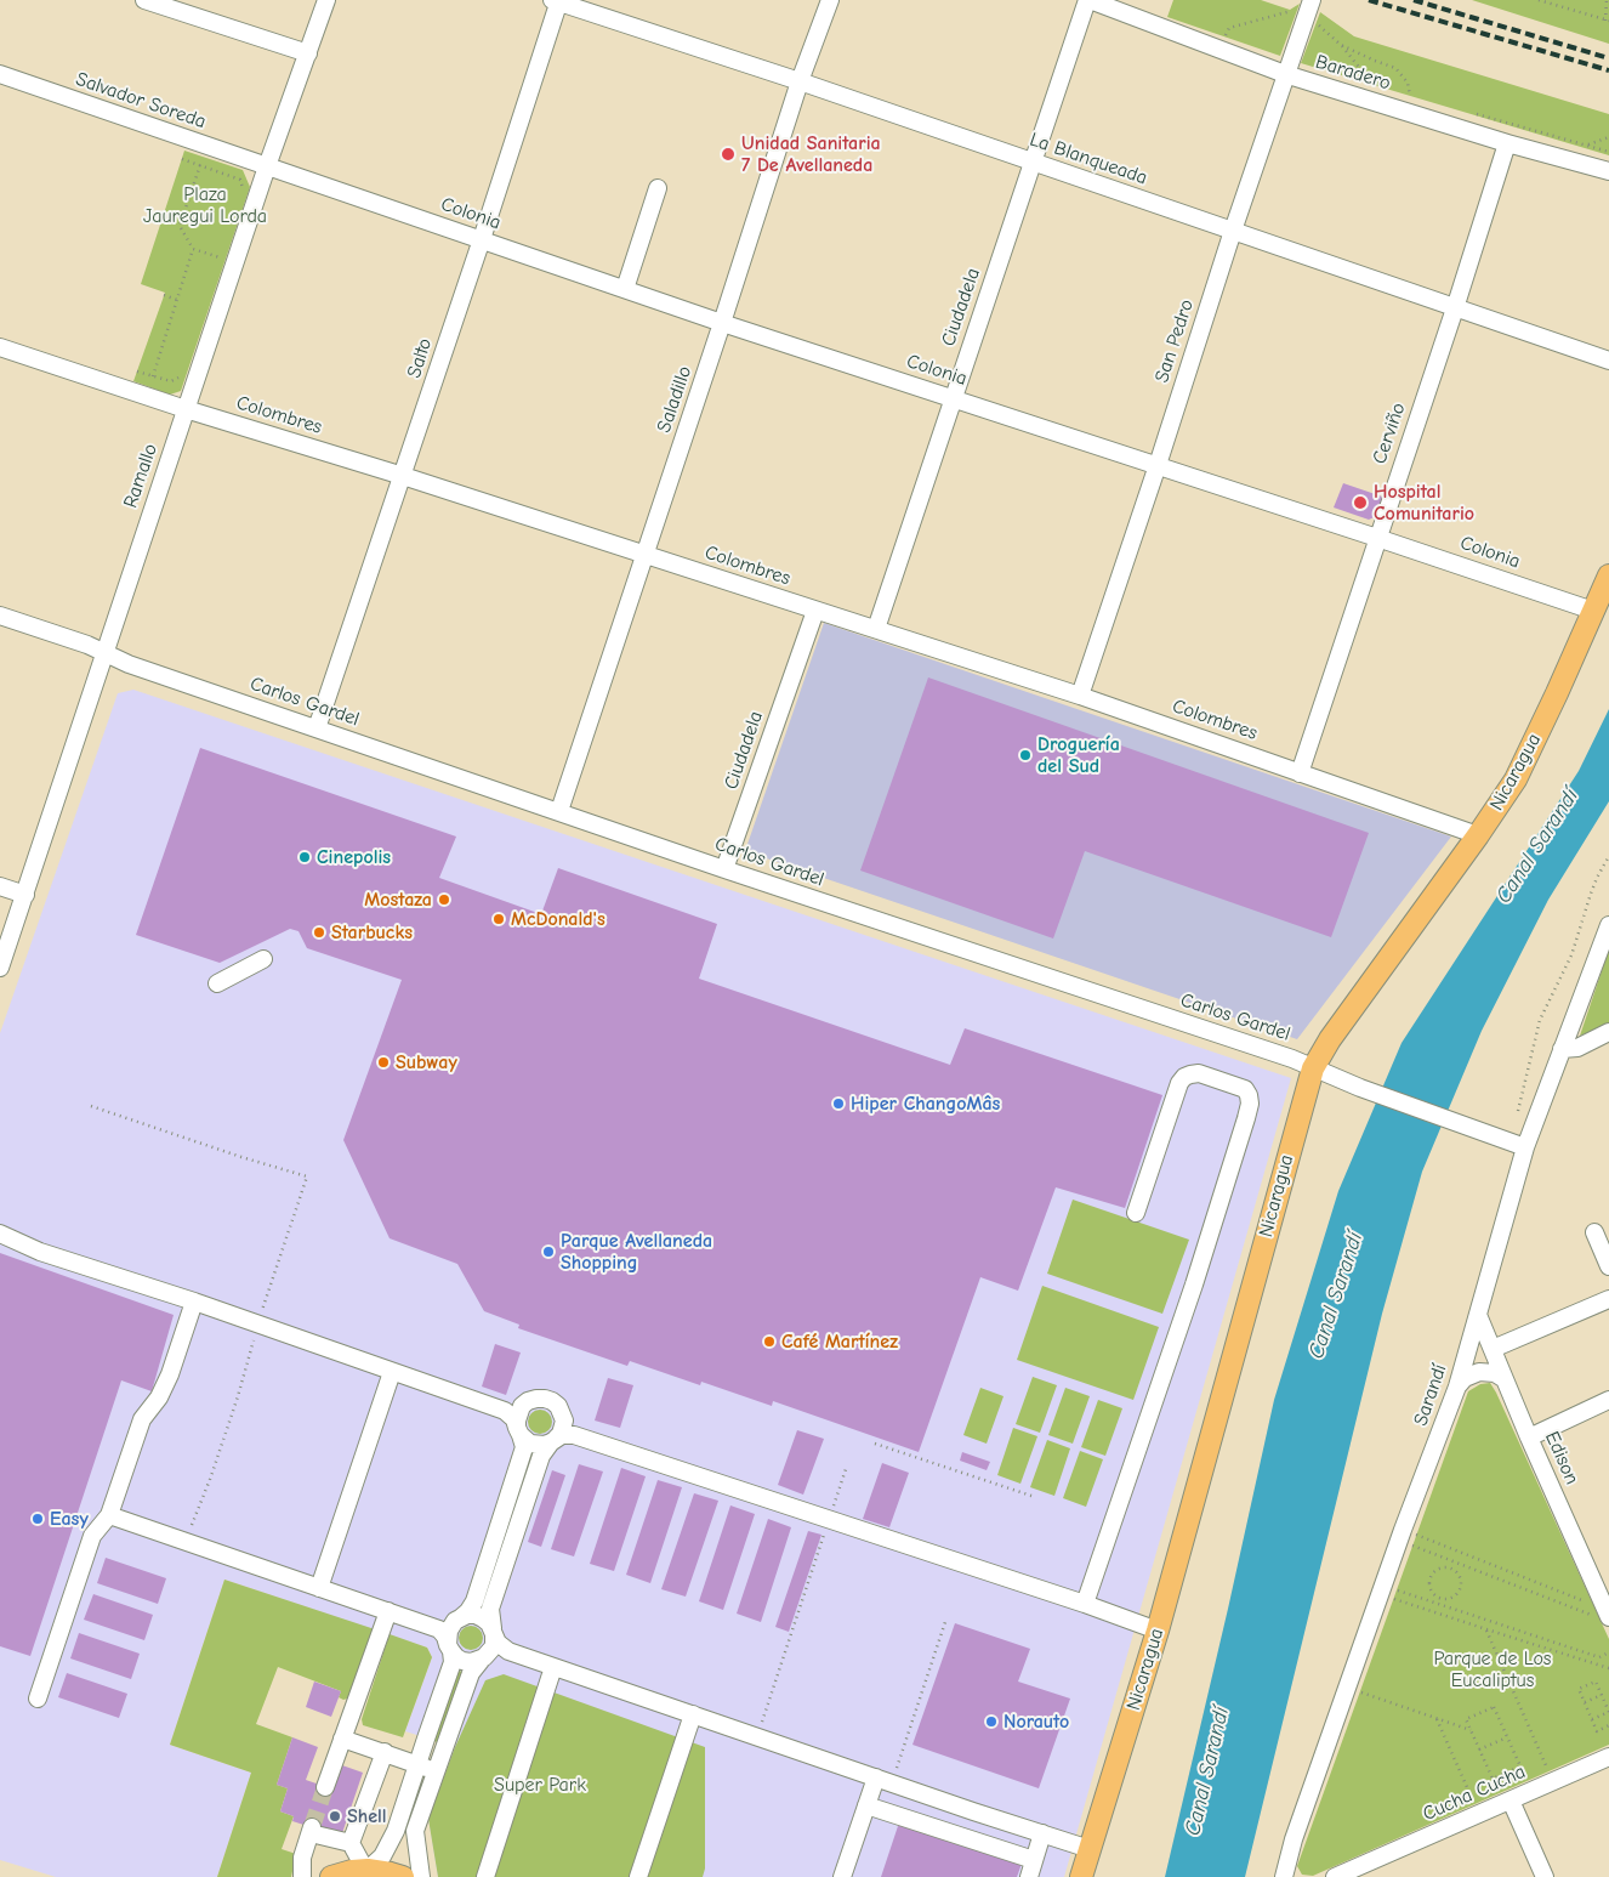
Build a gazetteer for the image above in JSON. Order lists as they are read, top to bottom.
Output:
{
  "streets": {
    "main road": ["Nicaragua"],
    "street": [
      "Baradero",
      "Salvador Soreda",
      "La Blanqueada",
      "Colonia",
      "Ciudadela",
      "San Pedro",
      "Salto",
      "Saladillo",
      "Colombres",
      "Cerviño",
      "Ramallo",
      "Carlos Gardel",
      "Sarandí",
      "Edison",
      "Cucha Cucha"
    ]
  },
  "crossings": [
    ["Baradero", "Ciudadela"],
    ["Baradero", "San Pedro"],
    ["Baradero", "Cerviño"],
    ["Salvador Soreda", "Colonia"],
    ["Salvador Soreda", "Ramallo"],
    ["La Blanqueada", "Ciudadela"],
    ["La Blanqueada", "San Pedro"],
    ["La Blanqueada", "Salto"],
    ["La Blanqueada", "Saladillo"],
    ["La Blanqueada", "Cerviño"],
    ["Colonia", "Ciudadela"],
    ["Colonia", "San Pedro"],
    ["Colonia", "Salto"],
    ["Colonia", "Saladillo"],
    ["Colonia", "Cerviño"],
    ["Colonia", "Ramallo"],
    ["Colonia", "Nicaragua"],
    ["Ciudadela", "Colombres"],
    ["Ciudadela", "Carlos Gardel"],
    ["San Pedro", "Colombres"],
    ["Salto", "Colombres"],
    ["Salto", "Carlos Gardel"],
    ["Saladillo", "Colombres"],
    ["Saladillo", "Carlos Gardel"],
    ["Colombres", "Cerviño"],
    ["Colombres", "Ramallo"],
    ["Colombres", "Nicaragua"],
    ["Ramallo", "Carlos Gardel"],
    ["Carlos Gardel", "Nicaragua"],
    ["Carlos Gardel", "Sarandí"],
    ["Sarandí", "Edison"]
  ],
  "water": ["Canal Sarandí"],
  "parks": ["Plaza Jauregui Lorda", "Parque de Los Eucaliptus", "Super Park"],
  "places": [
    "Unidad Sanitaria 7 De Avellaneda",
    "Hospital Comunitario",
    "Droguería del Sud",
    "Cinepolis",
    "Mostaza",
    "McDonald's",
    "Starbucks",
    "Subway",
    "Hiper ChangoMâs",
    "Parque Avellaneda Shopping",
    "Café Martínez",
    "Easy",
    "Norauto",
    "Shell"
  ]
}
